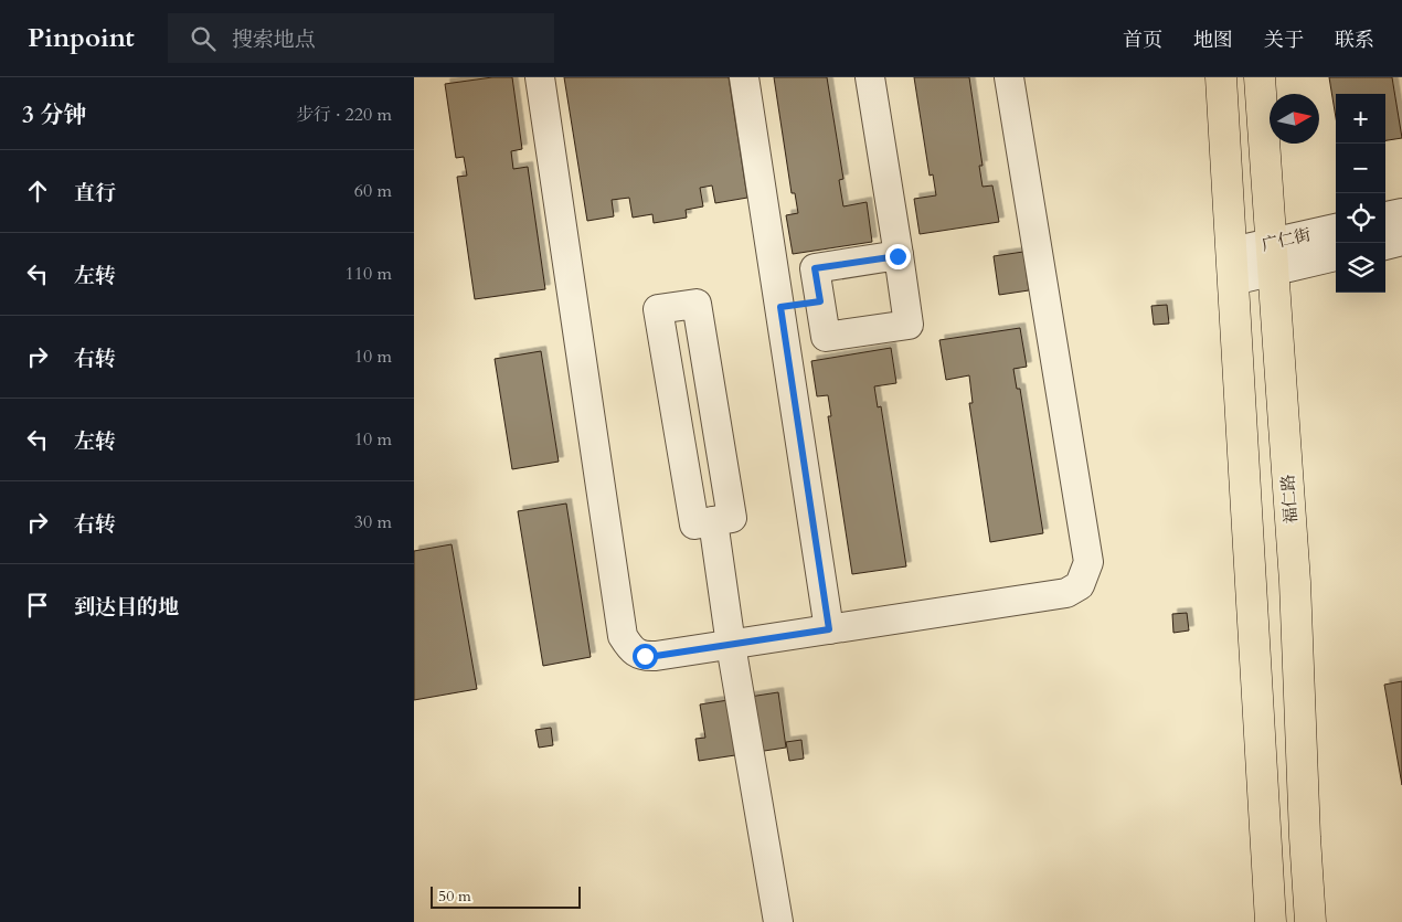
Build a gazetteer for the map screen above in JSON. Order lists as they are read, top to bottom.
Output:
{
  "streets": {
    "main road": ["福仁路"],
    "street": ["广仁街"]
  },
  "crossings": [
    ["广仁街", "福仁路"]
  ],
  "scale_bar": "50 m",
  "north": "right",
  "page": {
    "header": "Pinpoint",
    "search": "搜索地点",
    "nav": [
      "首页",
      "地图",
      "关于",
      "联系"
    ],
    "heading": ["3 分钟", "步行 · 220 m"],
    "map_buttons": ["+", "−"],
    "list": [
      ["直行", "60 m"],
      ["左转", "110 m"],
      ["右转", "10 m"],
      ["左转", "10 m"],
      ["右转", "30 m"],
      "到达目的地"
    ],
    "scale": "50 m"
  }
}
